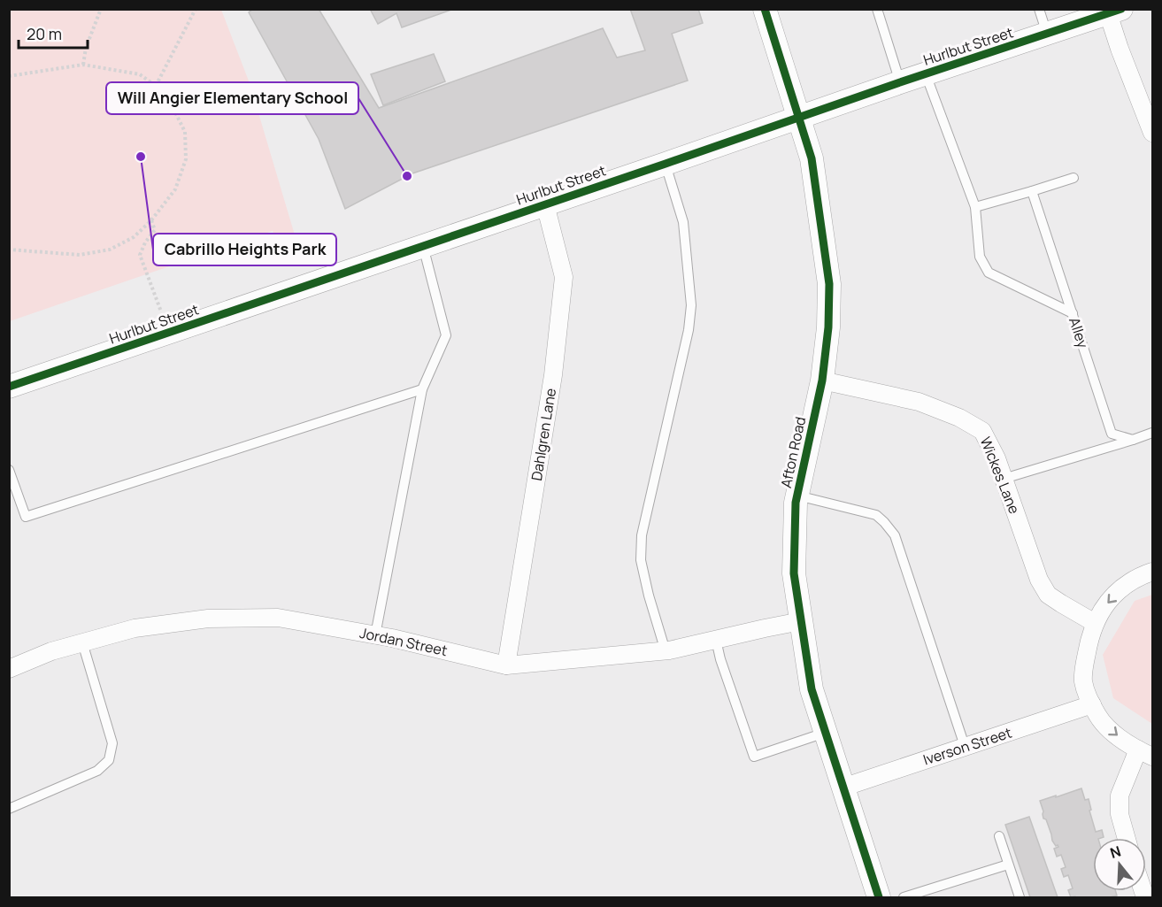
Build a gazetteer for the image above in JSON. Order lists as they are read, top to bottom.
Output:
{
  "streets": {
    "street": [
      "Hurlbut Street",
      "Dahlgren Lane",
      "Afton Road",
      "Wickes Lane",
      "Jordan Street",
      "Iverson Street"
    ],
    "lane": ["Alley"]
  },
  "crossings": [
    ["Hurlbut Street", "Dahlgren Lane"],
    ["Hurlbut Street", "Afton Road"],
    ["Dahlgren Lane", "Jordan Street"],
    ["Afton Road", "Wickes Lane"],
    ["Afton Road", "Jordan Street"],
    ["Afton Road", "Iverson Street"]
  ],
  "places": ["Cabrillo Heights Park", "Will Angier Elementary School"],
  "scale_bar": "20 m",
  "north": "top"
}
